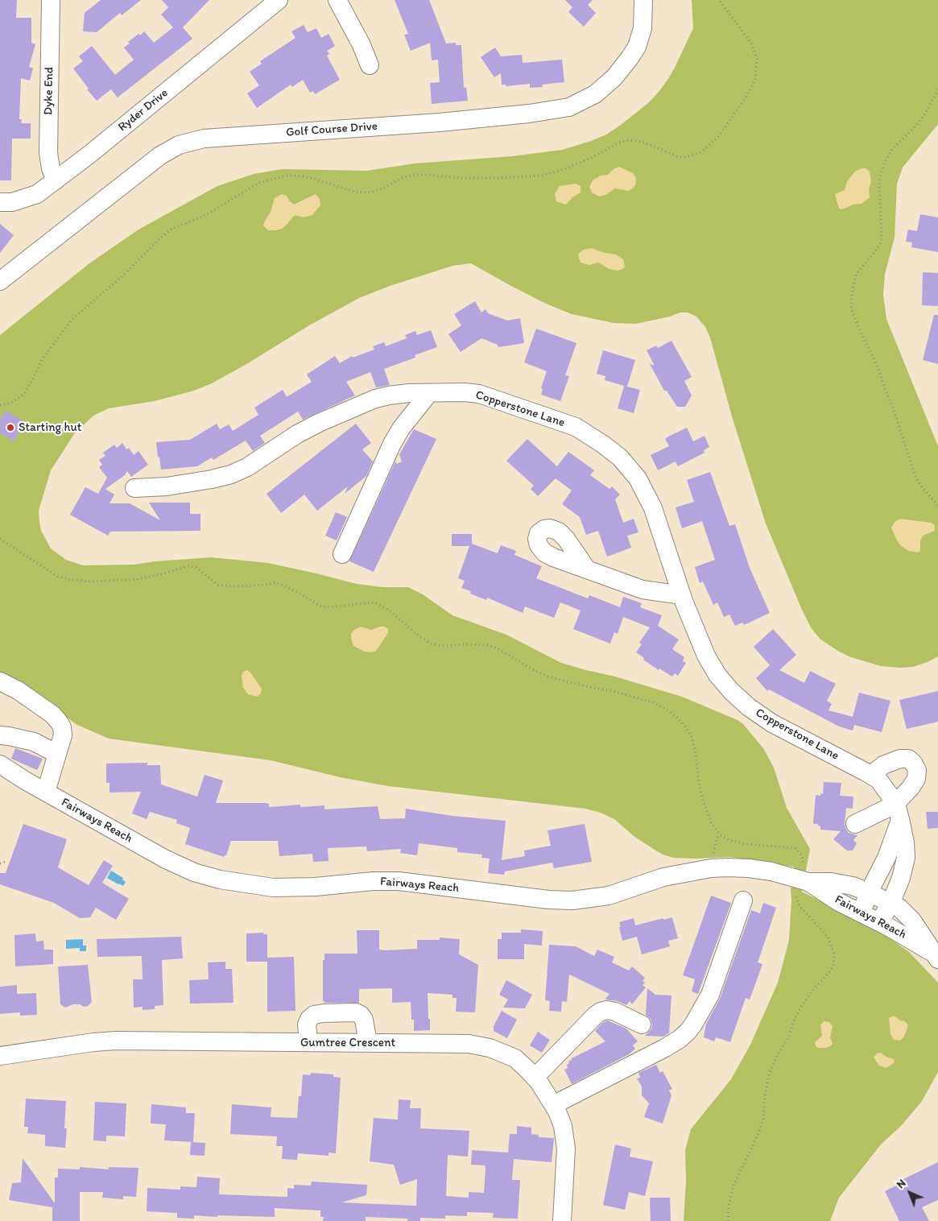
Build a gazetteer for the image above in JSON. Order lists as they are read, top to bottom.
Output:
{
  "streets": {
    "street": [
      "Dyke End",
      "Ryder Drive",
      "Golf Course Drive",
      "Copperstone Lane",
      "Fairways Reach",
      "Gumtree Crescent"
    ]
  },
  "crossings": [
    ["Dyke End", "Ryder Drive"],
    ["Copperstone Lane", "Fairways Reach"]
  ],
  "places": ["Starting hut"],
  "north": "top left"
}
